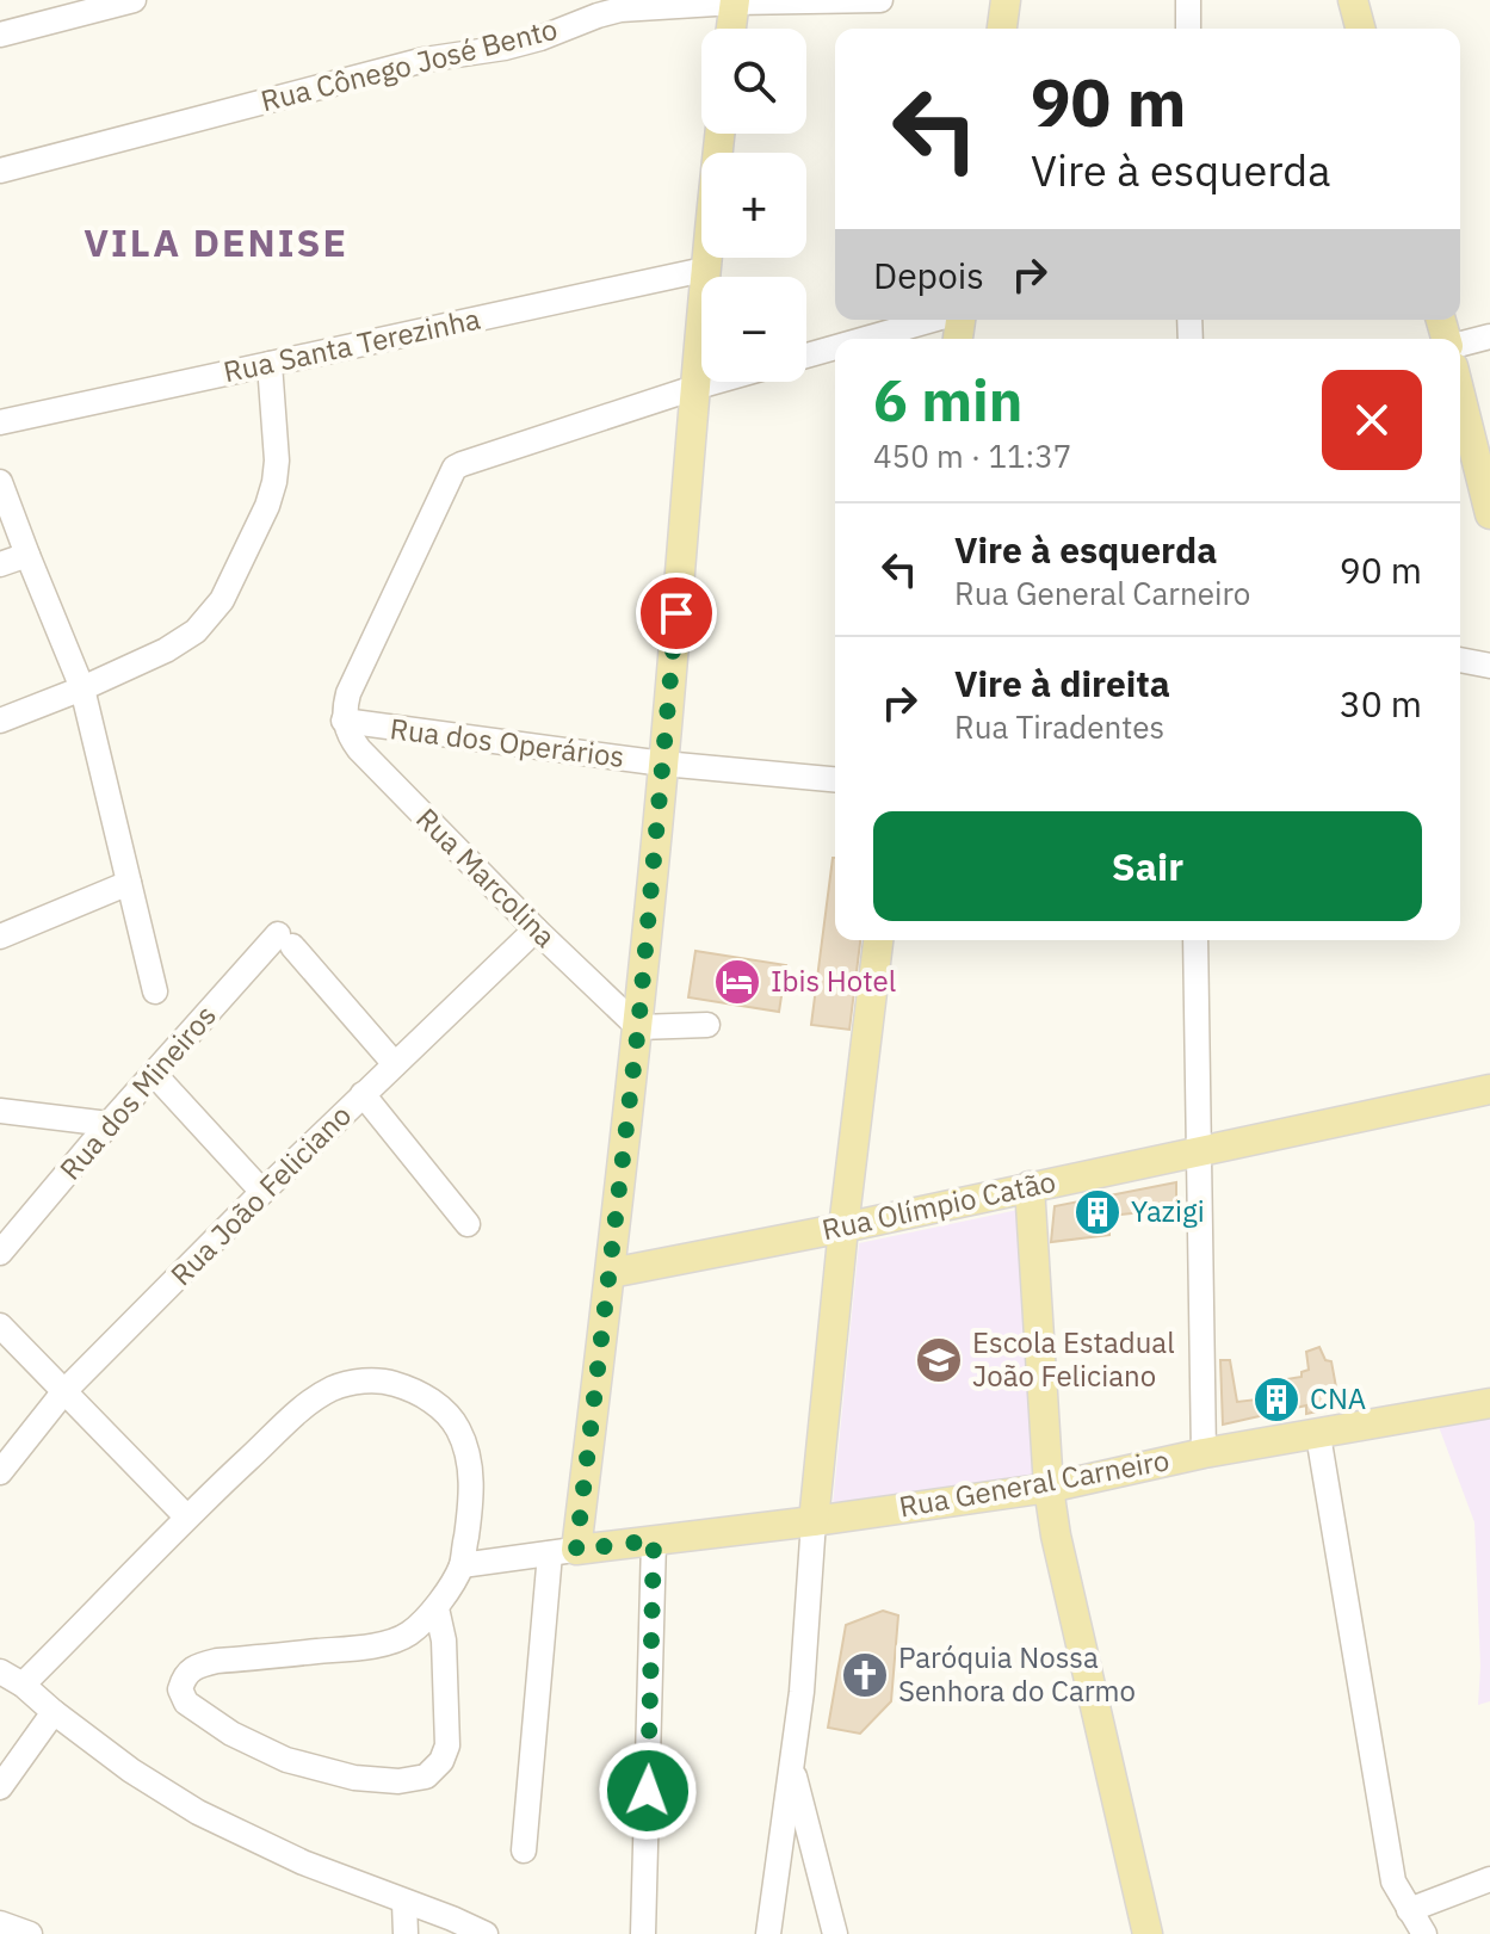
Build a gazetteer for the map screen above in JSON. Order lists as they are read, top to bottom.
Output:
{
  "streets": {
    "main road": ["Rua Olímpio Catão", "Rua General Carneiro"],
    "street": [
      "Rua Cônego José Bento",
      "Rua Santa Terezinha",
      "Rua dos Operários",
      "Rua Marcolina",
      "Rua dos Mineiros",
      "Rua João Feliciano"
    ]
  },
  "crossings": [
    ["Rua dos Operários", "Rua Marcolina"],
    ["Rua Marcolina", "Rua João Feliciano"],
    ["Rua dos Mineiros", "Rua João Feliciano"]
  ],
  "districts": ["VILA DENISE"],
  "places": {
    "hotel": ["Ibis Hotel"],
    "building": ["Yazigi", "CNA"],
    "school or university": ["Escola Estadual João Feliciano"],
    "church": ["Paróquia Nossa Senhora do Carmo"]
  },
  "page": {
    "map_buttons": ["+", "−"],
    "turn": ["90 m", "Vire à esquerda"],
    "then": "Depois",
    "heading": ["6 min", "450 m · 11:37"],
    "list": [
      {
        "name": "Vire à esquerda",
        "note": "Rua General Carneiro",
        "value": "90 m"
      },
      {
        "name": "Vire à direita",
        "note": "Rua Tiradentes",
        "value": "30 m"
      }
    ],
    "buttons": "Sair"
  }
}
